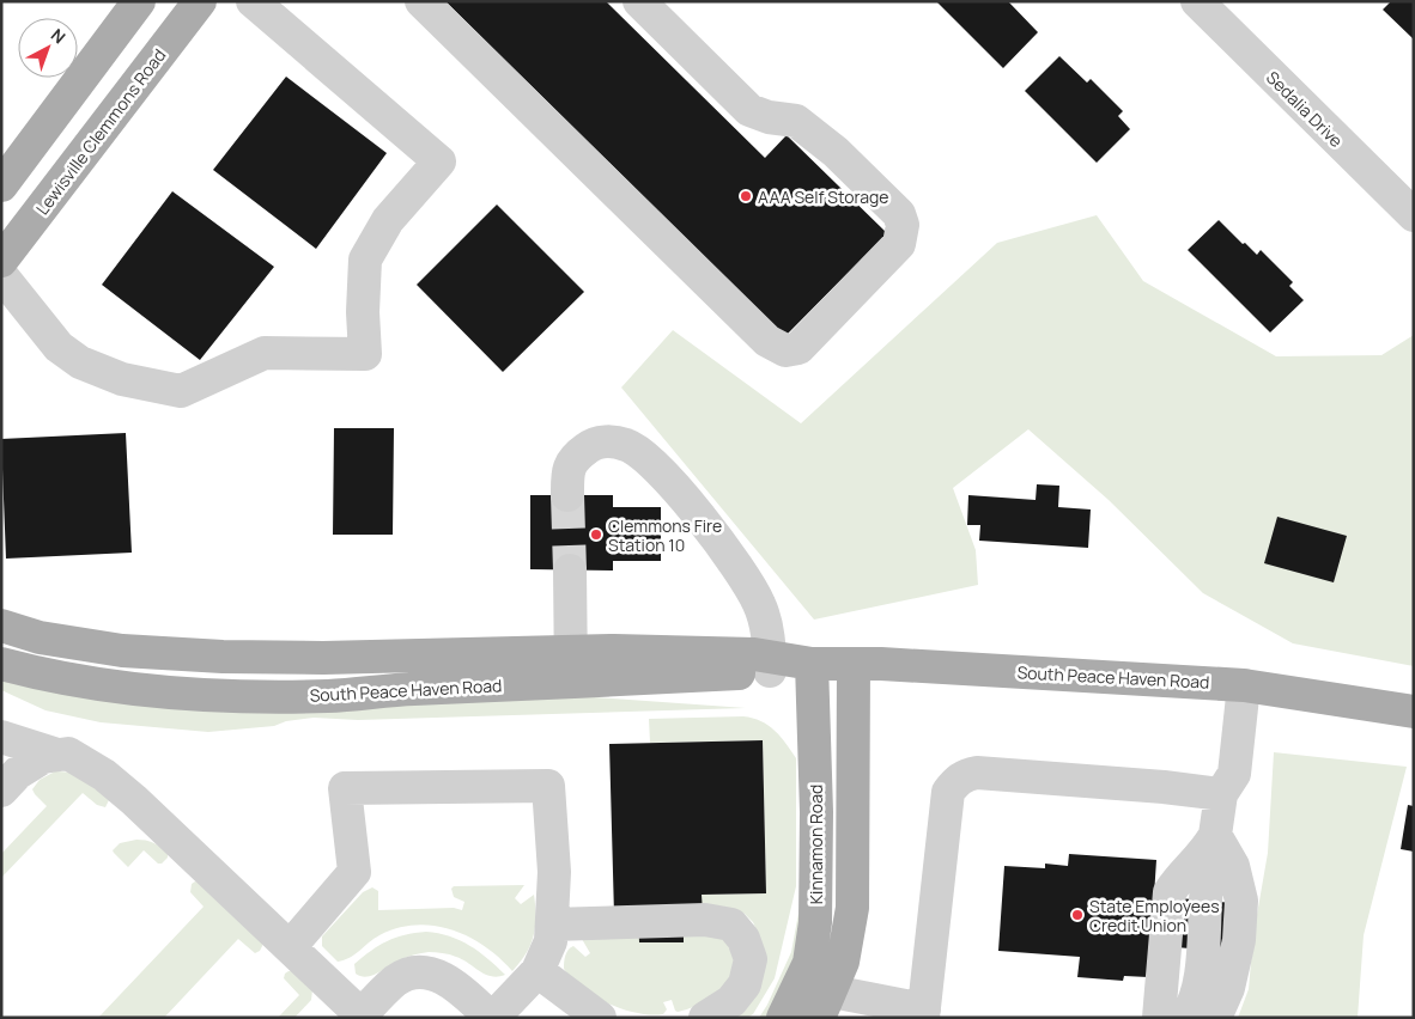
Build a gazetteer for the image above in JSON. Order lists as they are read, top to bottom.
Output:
{
  "streets": {
    "main road": ["Lewisville Clemmons Road", "South Peace Haven Road", "Kinnamon Road"],
    "street": ["Sedalia Drive"]
  },
  "crossings": [
    ["South Peace Haven Road", "Kinnamon Road"]
  ],
  "places": ["AAA Self Storage", "Clemmons Fire Station 10", "State Employees Credit Union"],
  "north": "top right"
}
